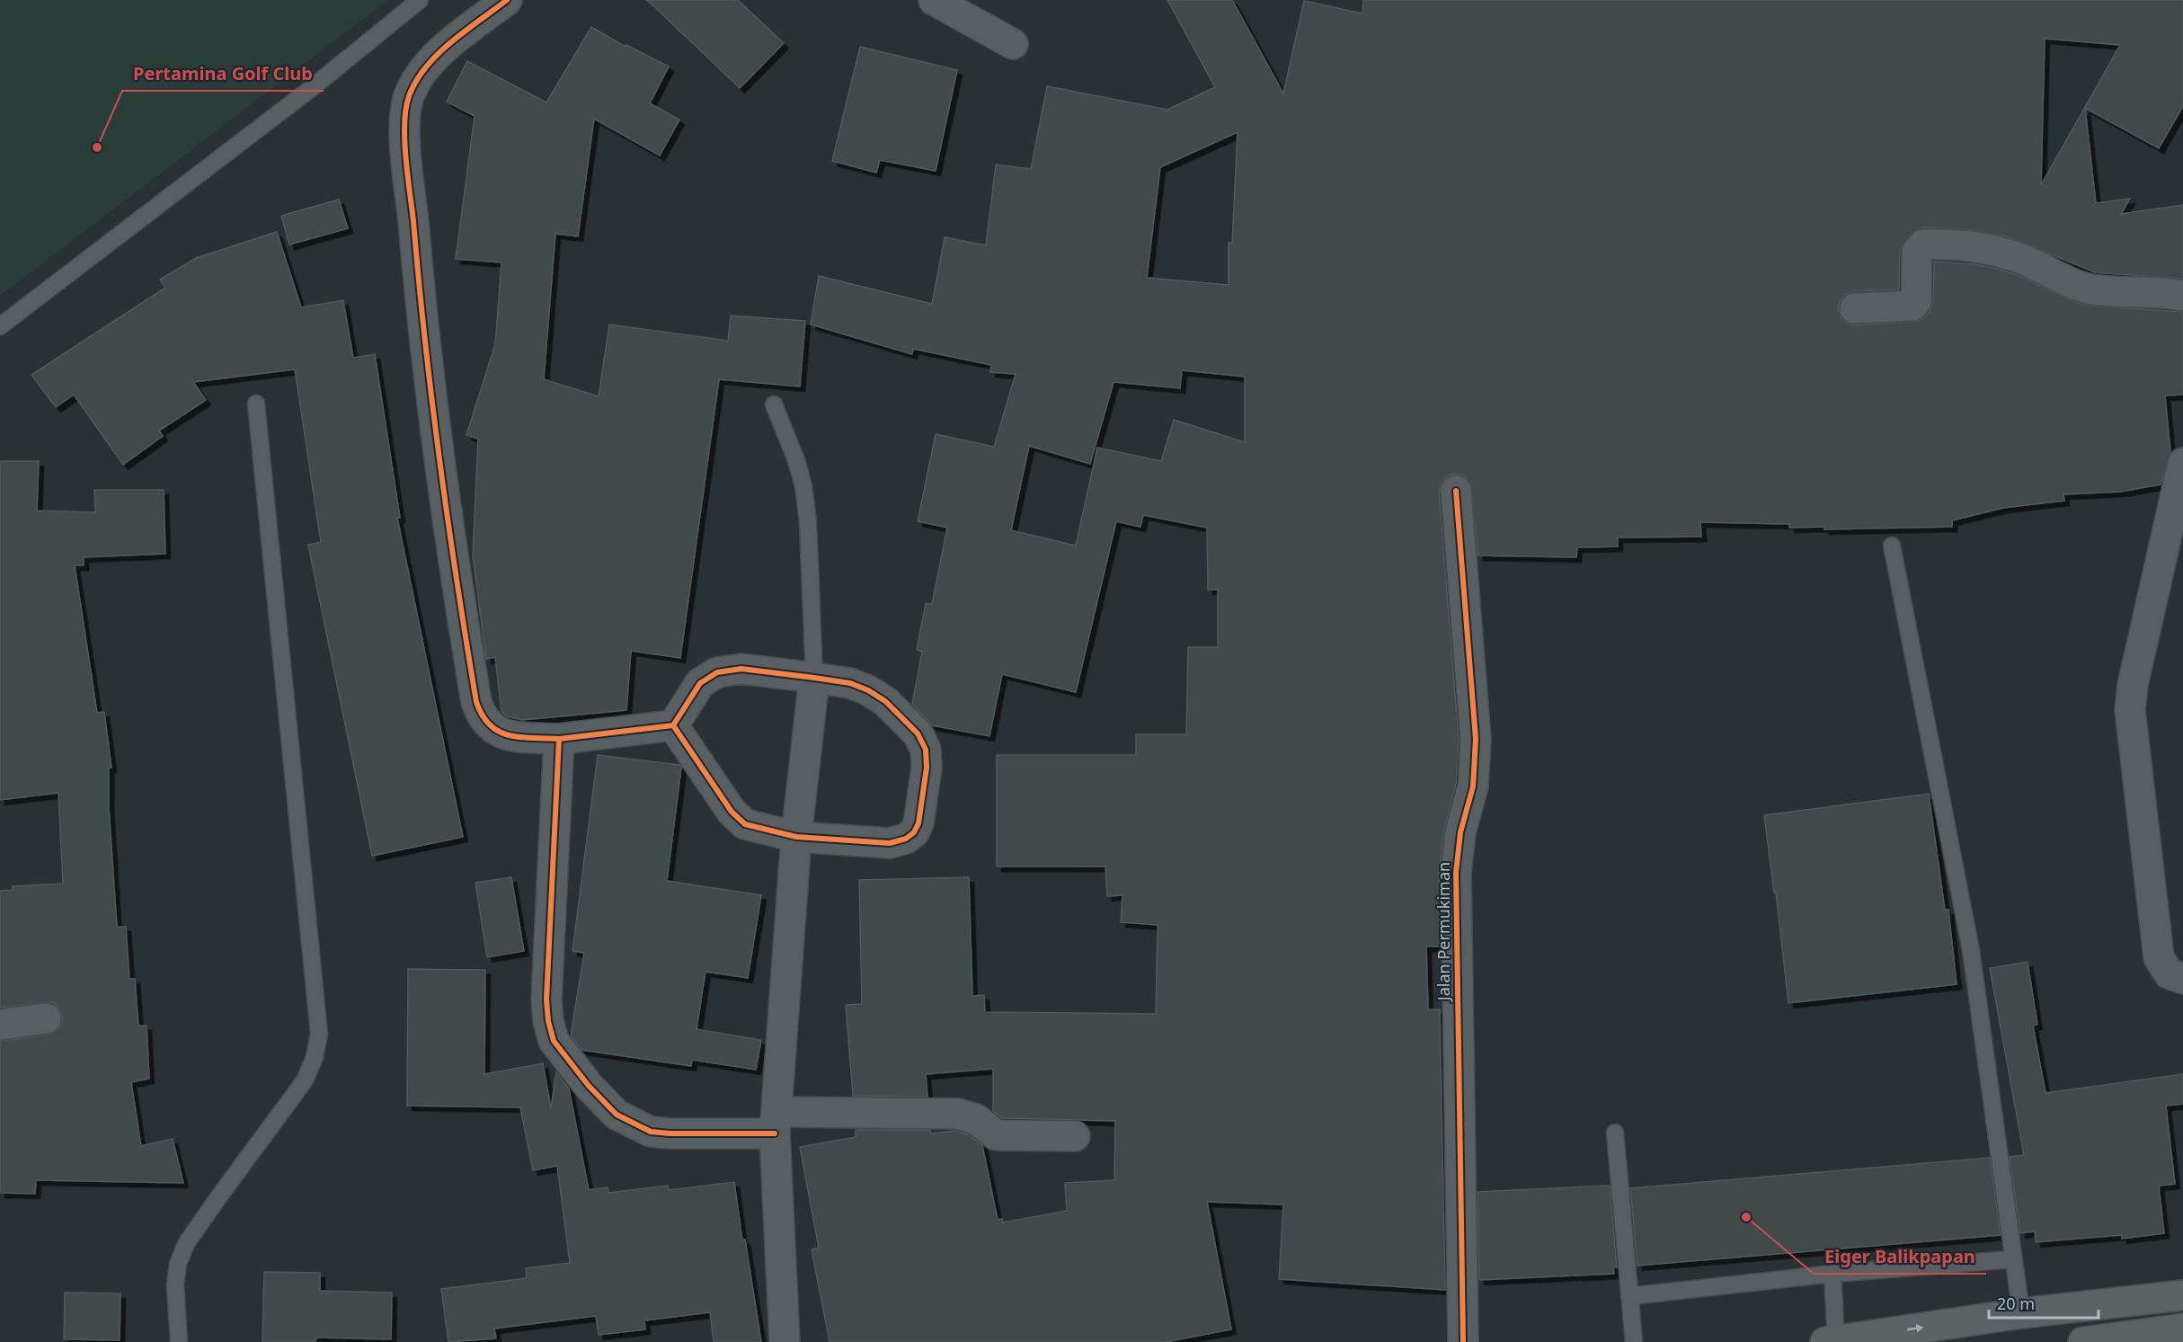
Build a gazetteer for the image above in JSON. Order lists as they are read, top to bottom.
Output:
{
  "streets": {
    "street": ["Jalan Permukiman"]
  },
  "places": ["Pertamina Golf Club", "Eiger Balikpapan"],
  "scale_bar": "20 m"
}
